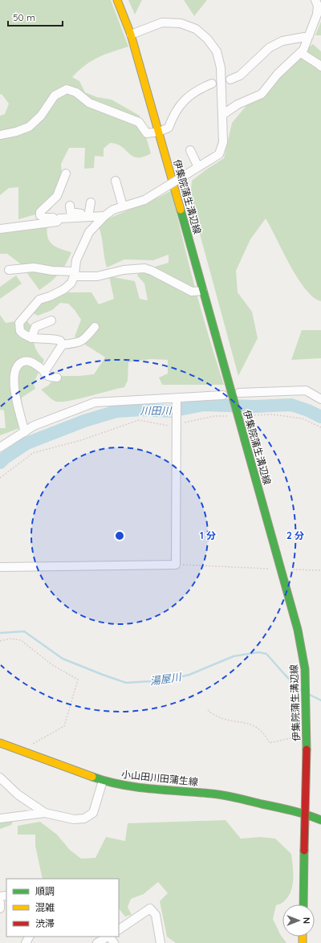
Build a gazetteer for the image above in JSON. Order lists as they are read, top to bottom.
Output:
{
  "streets": {
    "main road": ["伊集院蒲生溝辺線", "小山田川田蒲生線"]
  },
  "crossings": [
    ["伊集院蒲生溝辺線", "小山田川田蒲生線"]
  ],
  "water": ["川田川", "湯屋川"],
  "legend": ["順調", "混雑", "渋滞"],
  "scale_bar": "50 m",
  "north": "right",
  "rings": ["1 分", "2 分"]
}
